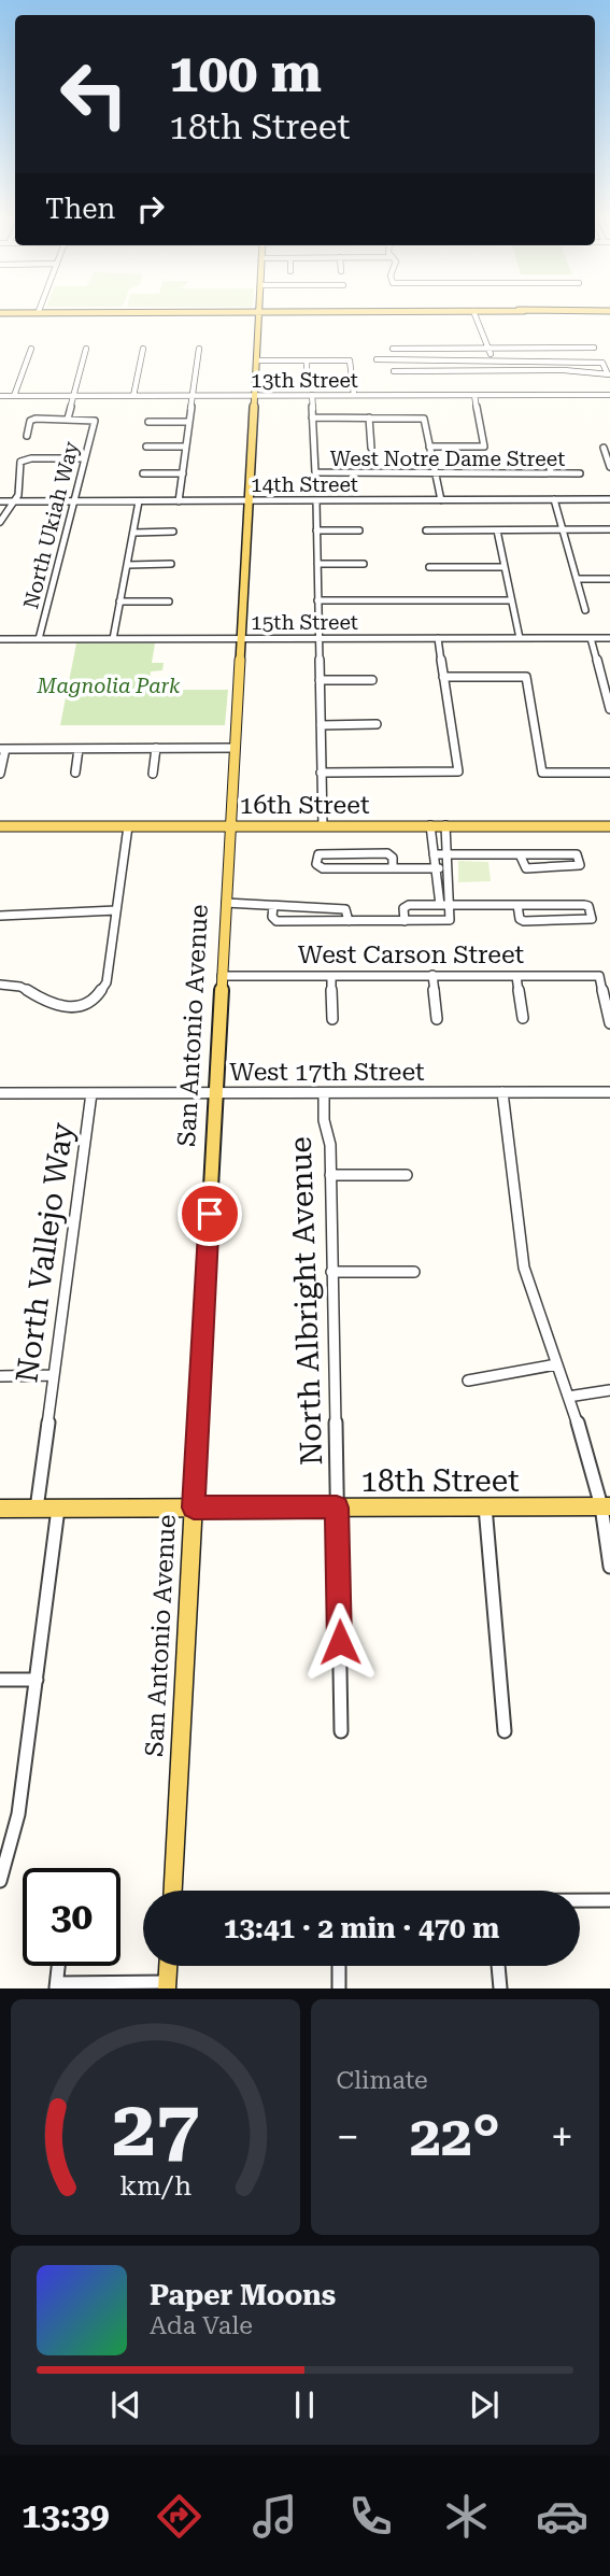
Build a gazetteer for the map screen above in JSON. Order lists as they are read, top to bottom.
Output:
{
  "streets": {
    "main road": ["16th Street", "San Antonio Avenue", "18th Street"],
    "street": [
      "13th Street",
      "West Notre Dame Street",
      "14th Street",
      "North Ukiah Way",
      "15th Street",
      "West Carson Street",
      "West 17th Street",
      "North Vallejo Way",
      "North Albright Avenue"
    ]
  },
  "crossings": [
    ["13th Street", "San Antonio Avenue"],
    ["14th Street", "North Ukiah Way"],
    ["14th Street", "San Antonio Avenue"],
    ["North Ukiah Way", "15th Street"],
    ["15th Street", "San Antonio Avenue"],
    ["16th Street", "San Antonio Avenue"],
    ["West Carson Street", "San Antonio Avenue"],
    ["San Antonio Avenue", "West 17th Street"],
    ["San Antonio Avenue", "18th Street"],
    ["West 17th Street", "North Vallejo Way"],
    ["West 17th Street", "North Albright Avenue"],
    ["North Vallejo Way", "18th Street"],
    ["North Albright Avenue", "18th Street"]
  ],
  "parks": ["Magnolia Park"],
  "page": {
    "turn": ["100 m", "18th Street"],
    "then": "Then",
    "limit": "30",
    "trip": "13:41 · 2 min · 470 m",
    "tile": "Climate",
    "heat": ["−", "22°", "+"],
    "song": ["Paper Moons", "Ada Vale"],
    "tabs": "13:39",
    "gauge": ["27", "km/h"]
  }
}
